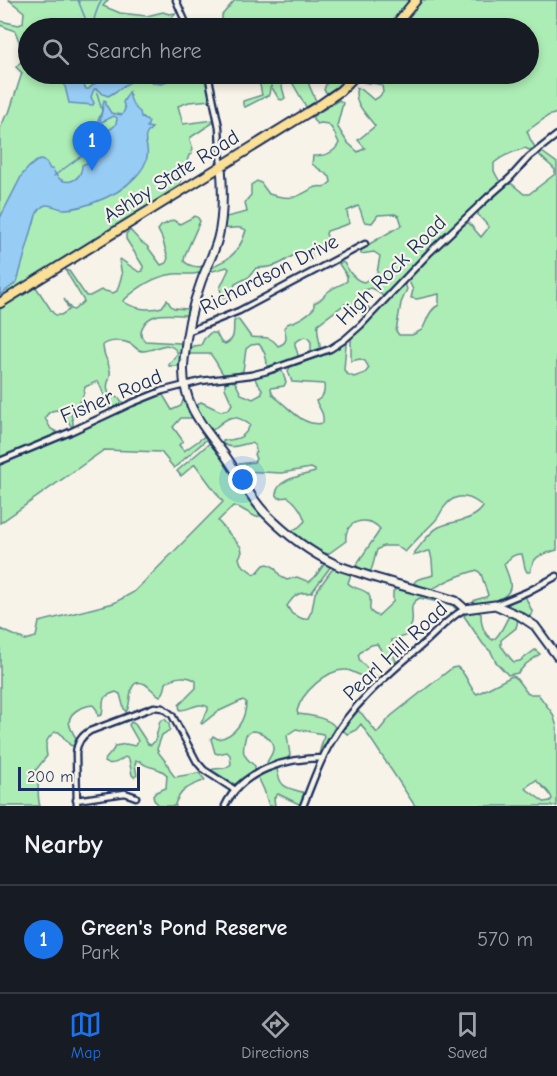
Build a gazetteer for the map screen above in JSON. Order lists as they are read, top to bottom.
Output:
{
  "streets": {
    "main road": ["Ashby State Road"],
    "street": [
      "High Rock Road",
      "Richardson Drive",
      "Fisher Road",
      "Pearl Hill Road"
    ]
  },
  "crossings": [
    ["High Rock Road", "Fisher Road"],
    ["Fisher Road", "Pearl Hill Road"]
  ],
  "scale_bar": "200 m",
  "page": {
    "search": "Search here",
    "pins": "1",
    "scale": "200 m",
    "heading": "Nearby",
    "list": [
      {
        "mark": "1",
        "name": "Green's Pond Reserve",
        "note": "Park",
        "value": "570 m"
      }
    ],
    "nav": ["Map", "Directions", "Saved"]
  }
}
